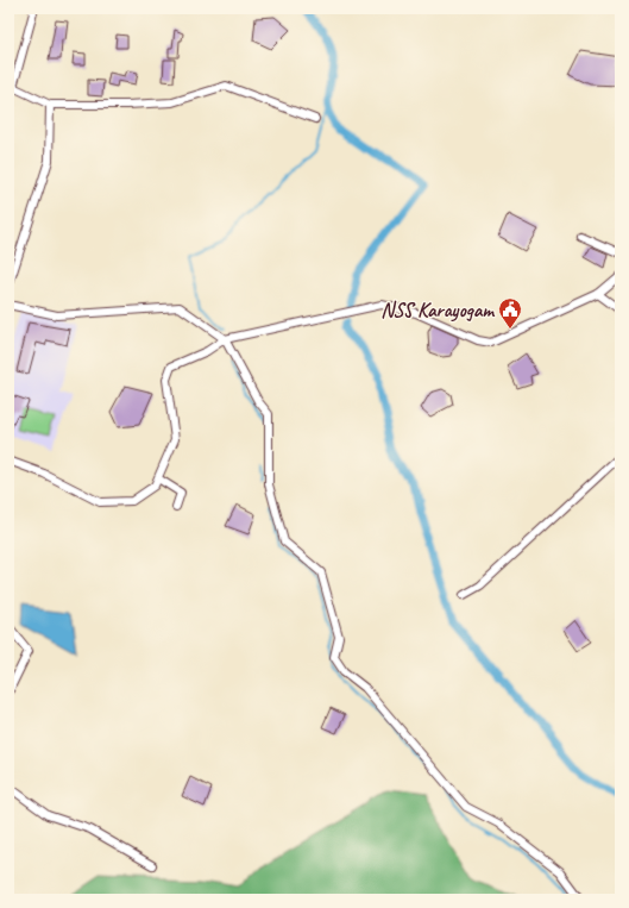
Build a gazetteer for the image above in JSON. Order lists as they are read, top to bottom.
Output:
{
  "places": {
    "public building": ["NSS Karayogam"]
  }
}
